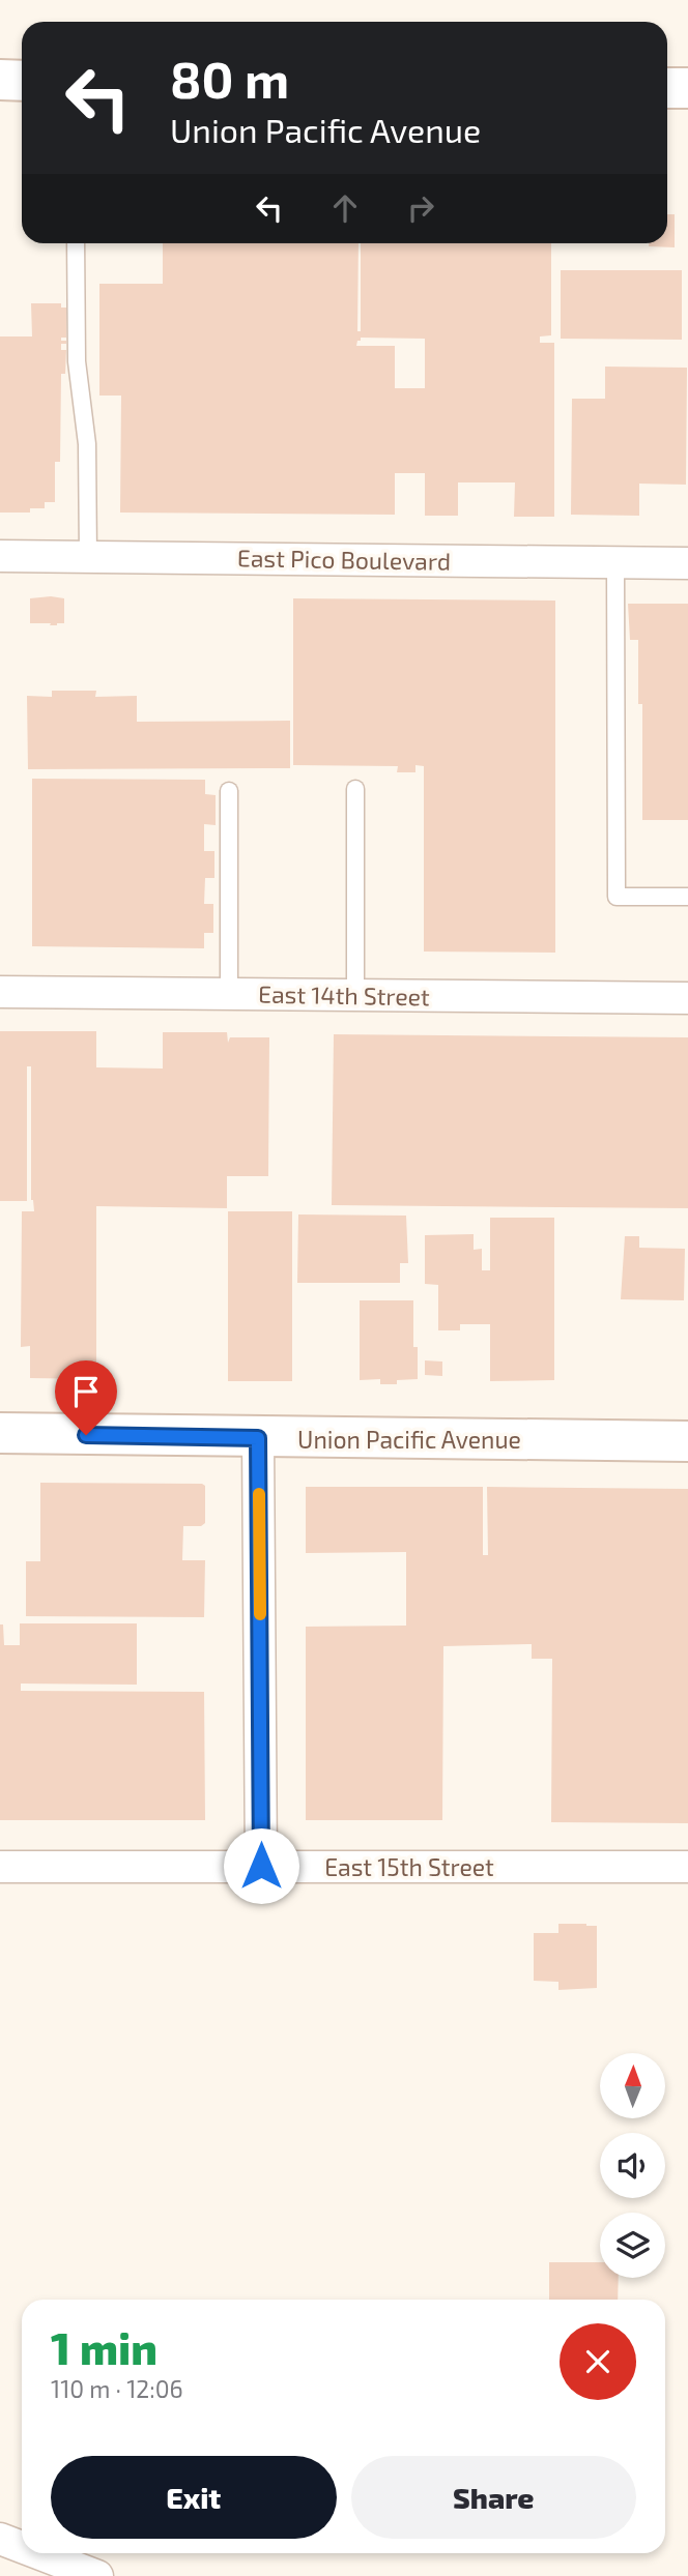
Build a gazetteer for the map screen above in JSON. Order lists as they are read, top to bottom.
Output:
{
  "streets": {
    "street": [
      "East Pico Boulevard",
      "East 14th Street",
      "Union Pacific Avenue",
      "East 15th Street"
    ]
  },
  "north": "top",
  "page": {
    "turn": ["80 m", "Union Pacific Avenue"],
    "heading": ["1 min", "110 m · 12:06"],
    "buttons": ["Exit", "Share"]
  }
}
